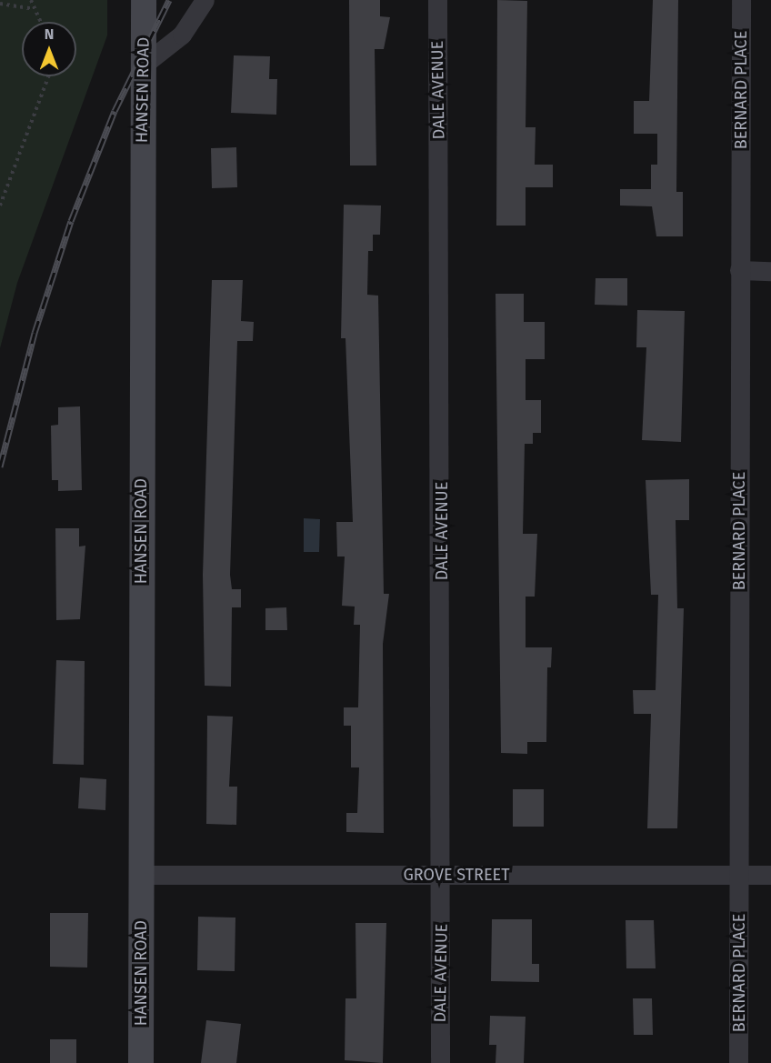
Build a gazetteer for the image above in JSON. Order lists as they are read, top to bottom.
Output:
{
  "streets": {
    "street": [
      "HANSEN ROAD",
      "DALE AVENUE",
      "BERNARD PLACE",
      "GROVE STREET"
    ]
  },
  "crossings": [
    ["HANSEN ROAD", "GROVE STREET"],
    ["DALE AVENUE", "GROVE STREET"],
    ["BERNARD PLACE", "GROVE STREET"]
  ],
  "north": "top"
}
